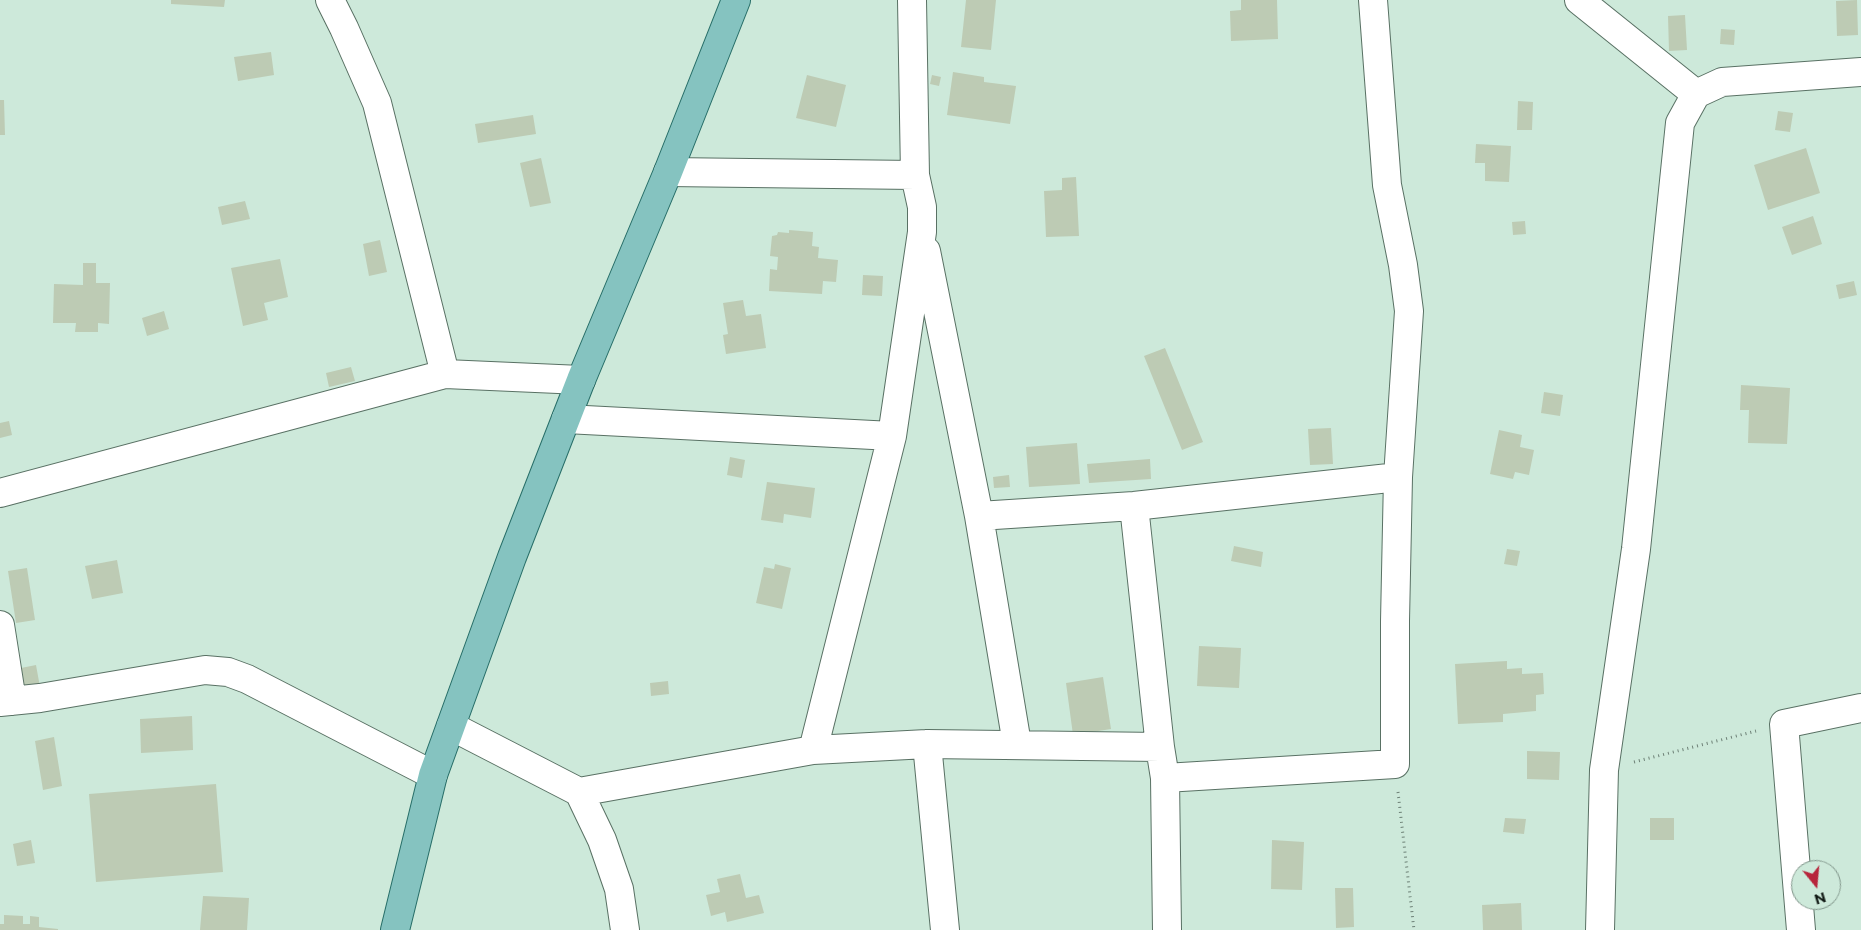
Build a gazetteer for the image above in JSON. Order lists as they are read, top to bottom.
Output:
{
  "north": "bottom"
}
